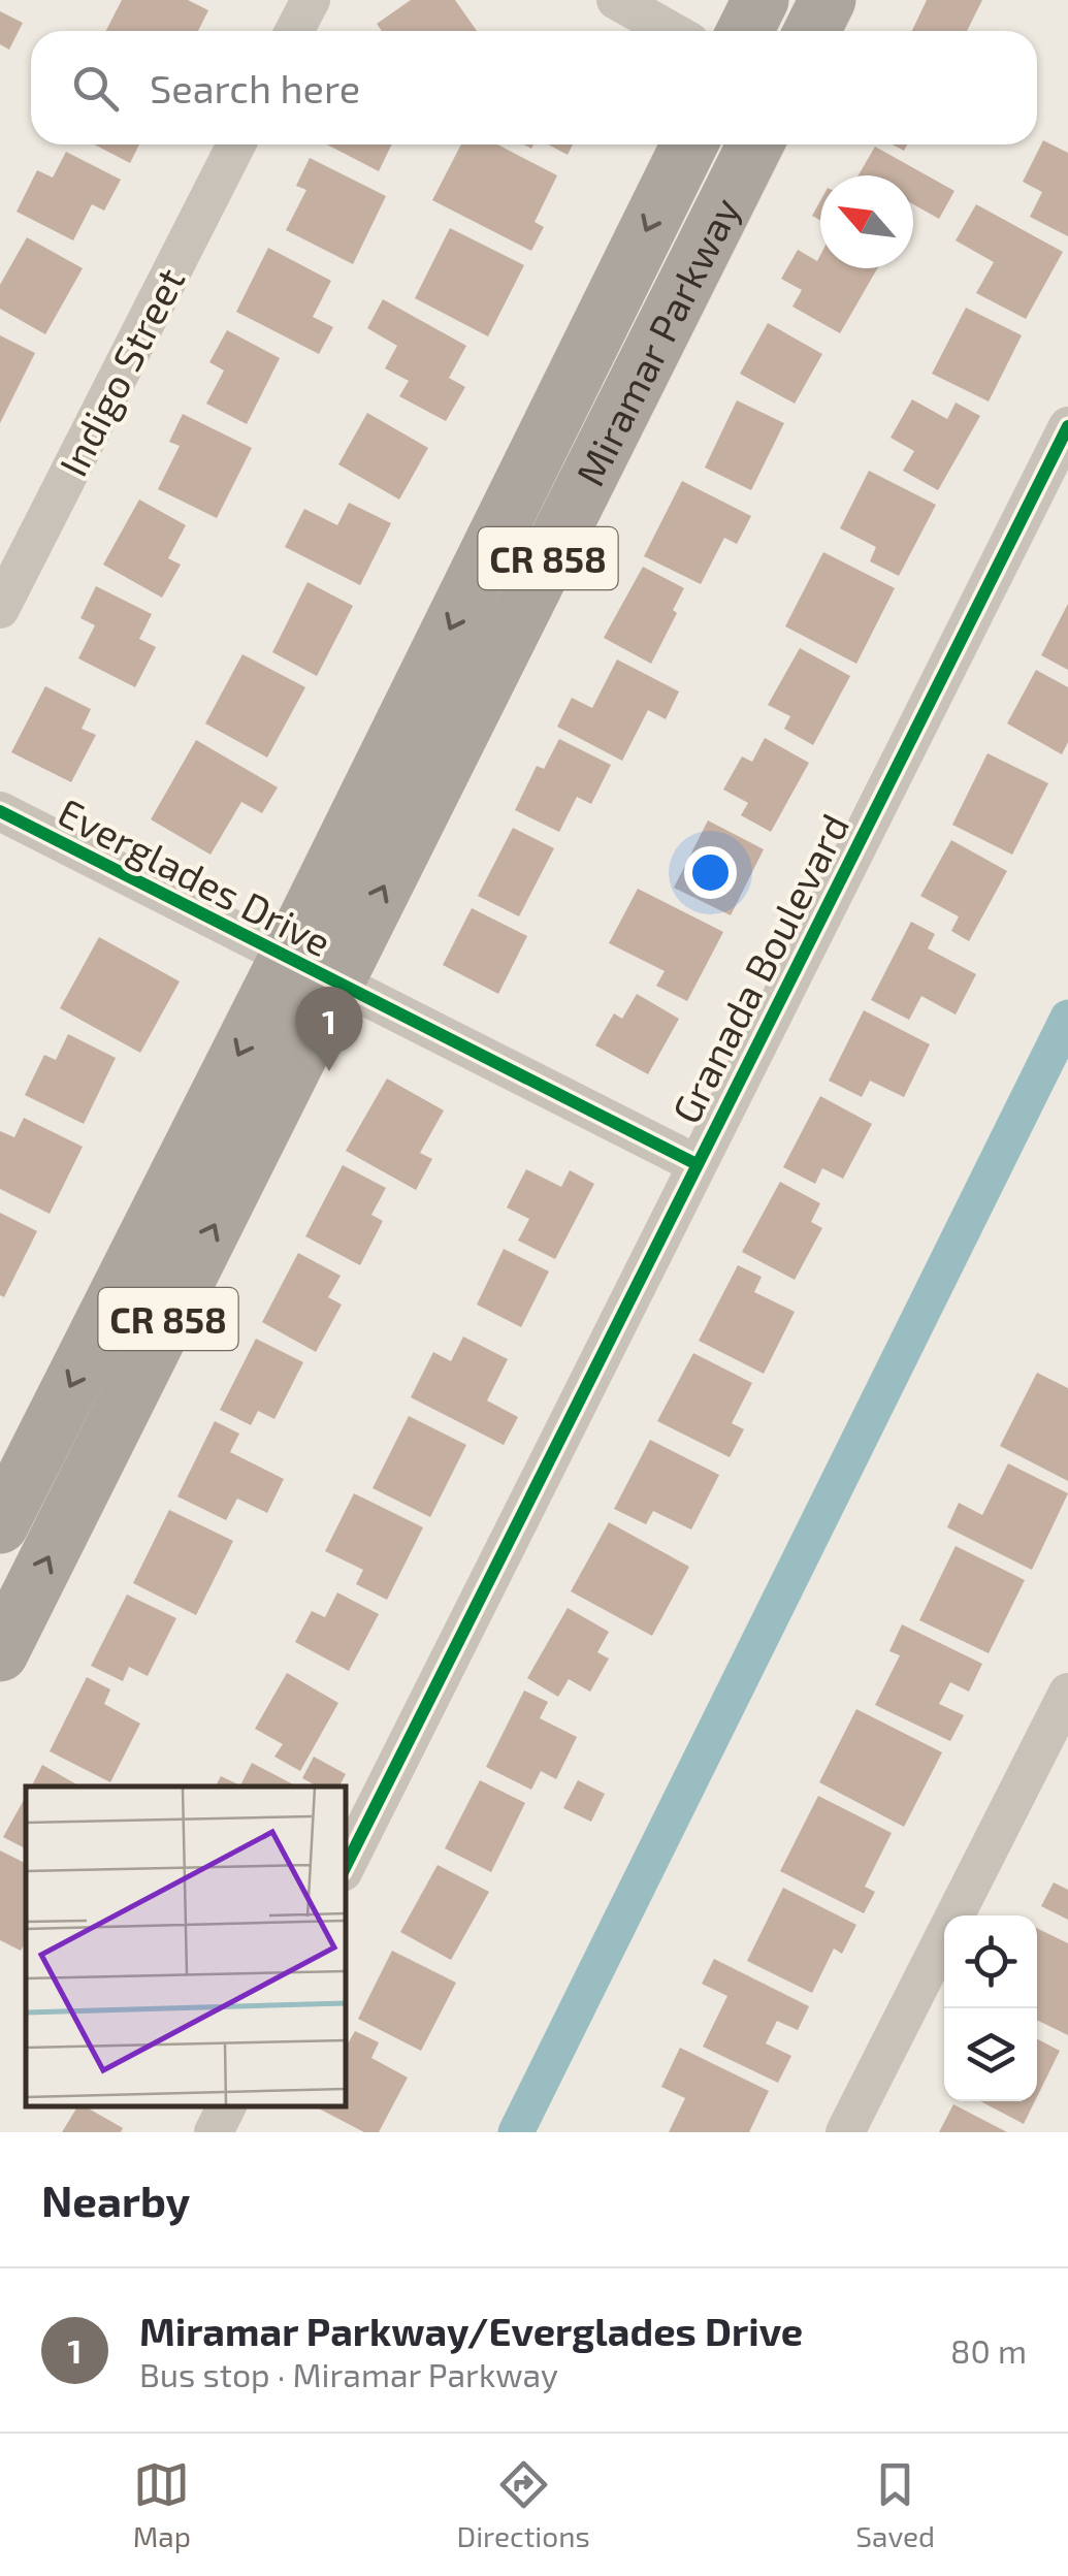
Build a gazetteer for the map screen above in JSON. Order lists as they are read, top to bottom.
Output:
{
  "streets": {
    "main road": ["Miramar Parkway", "CR 858"],
    "street": ["Indigo Street", "Everglades Drive", "Granada Boulevard"]
  },
  "crossings": [
    ["Miramar Parkway", "Everglades Drive"],
    ["Everglades Drive", "Granada Boulevard"]
  ],
  "north": "top left",
  "page": {
    "search": "Search here",
    "pins": "1",
    "heading": "Nearby",
    "list": [
      {
        "mark": "1",
        "name": "Miramar Parkway/Everglades Drive",
        "note": "Bus stop · Miramar Parkway",
        "value": "80 m"
      }
    ],
    "nav": ["Map", "Directions", "Saved"]
  }
}
